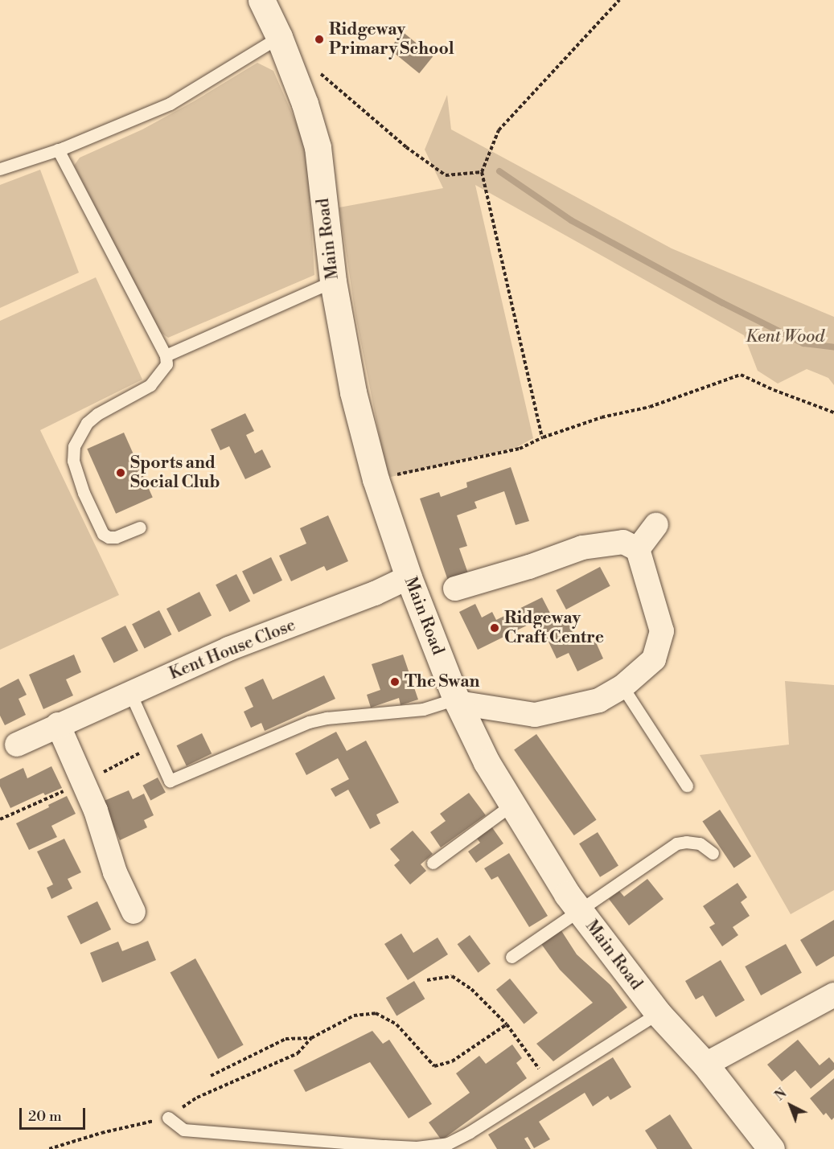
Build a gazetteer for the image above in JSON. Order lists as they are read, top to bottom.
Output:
{
  "streets": {
    "street": ["Main Road", "Kent House Close"]
  },
  "crossings": [
    ["Main Road", "Kent House Close"]
  ],
  "parks": ["Kent Wood"],
  "places": [
    "Ridgeway Primary School",
    "Sports and Social Club",
    "Ridgeway Craft Centre",
    "The Swan"
  ],
  "scale_bar": "20 m",
  "north": "top left"
}
